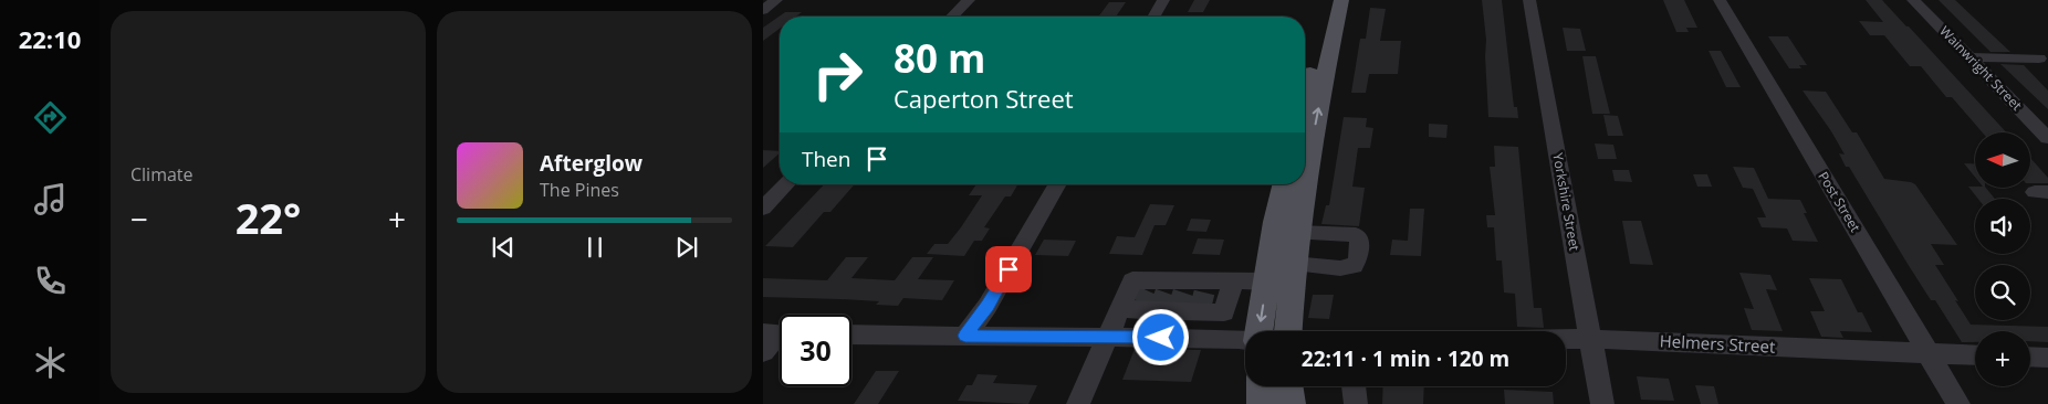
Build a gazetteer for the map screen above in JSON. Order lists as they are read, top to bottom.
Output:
{
  "streets": {
    "street": [
      "Wainwright Street",
      "Yorkshire Street",
      "Post Street",
      "Helmers Street"
    ]
  },
  "crossings": [
    ["Yorkshire Street", "Helmers Street"],
    ["Post Street", "Helmers Street"]
  ],
  "north": "left",
  "page": {
    "tabs": "22:10",
    "tile": "Climate",
    "turn": ["80 m", "Caperton Street"],
    "map_buttons": "+",
    "then": "Then",
    "song": ["Afterglow", "The Pines"],
    "heat": ["−", "22°", "+"],
    "limit": "30",
    "trip": "22:11 · 1 min · 120 m"
  }
}
